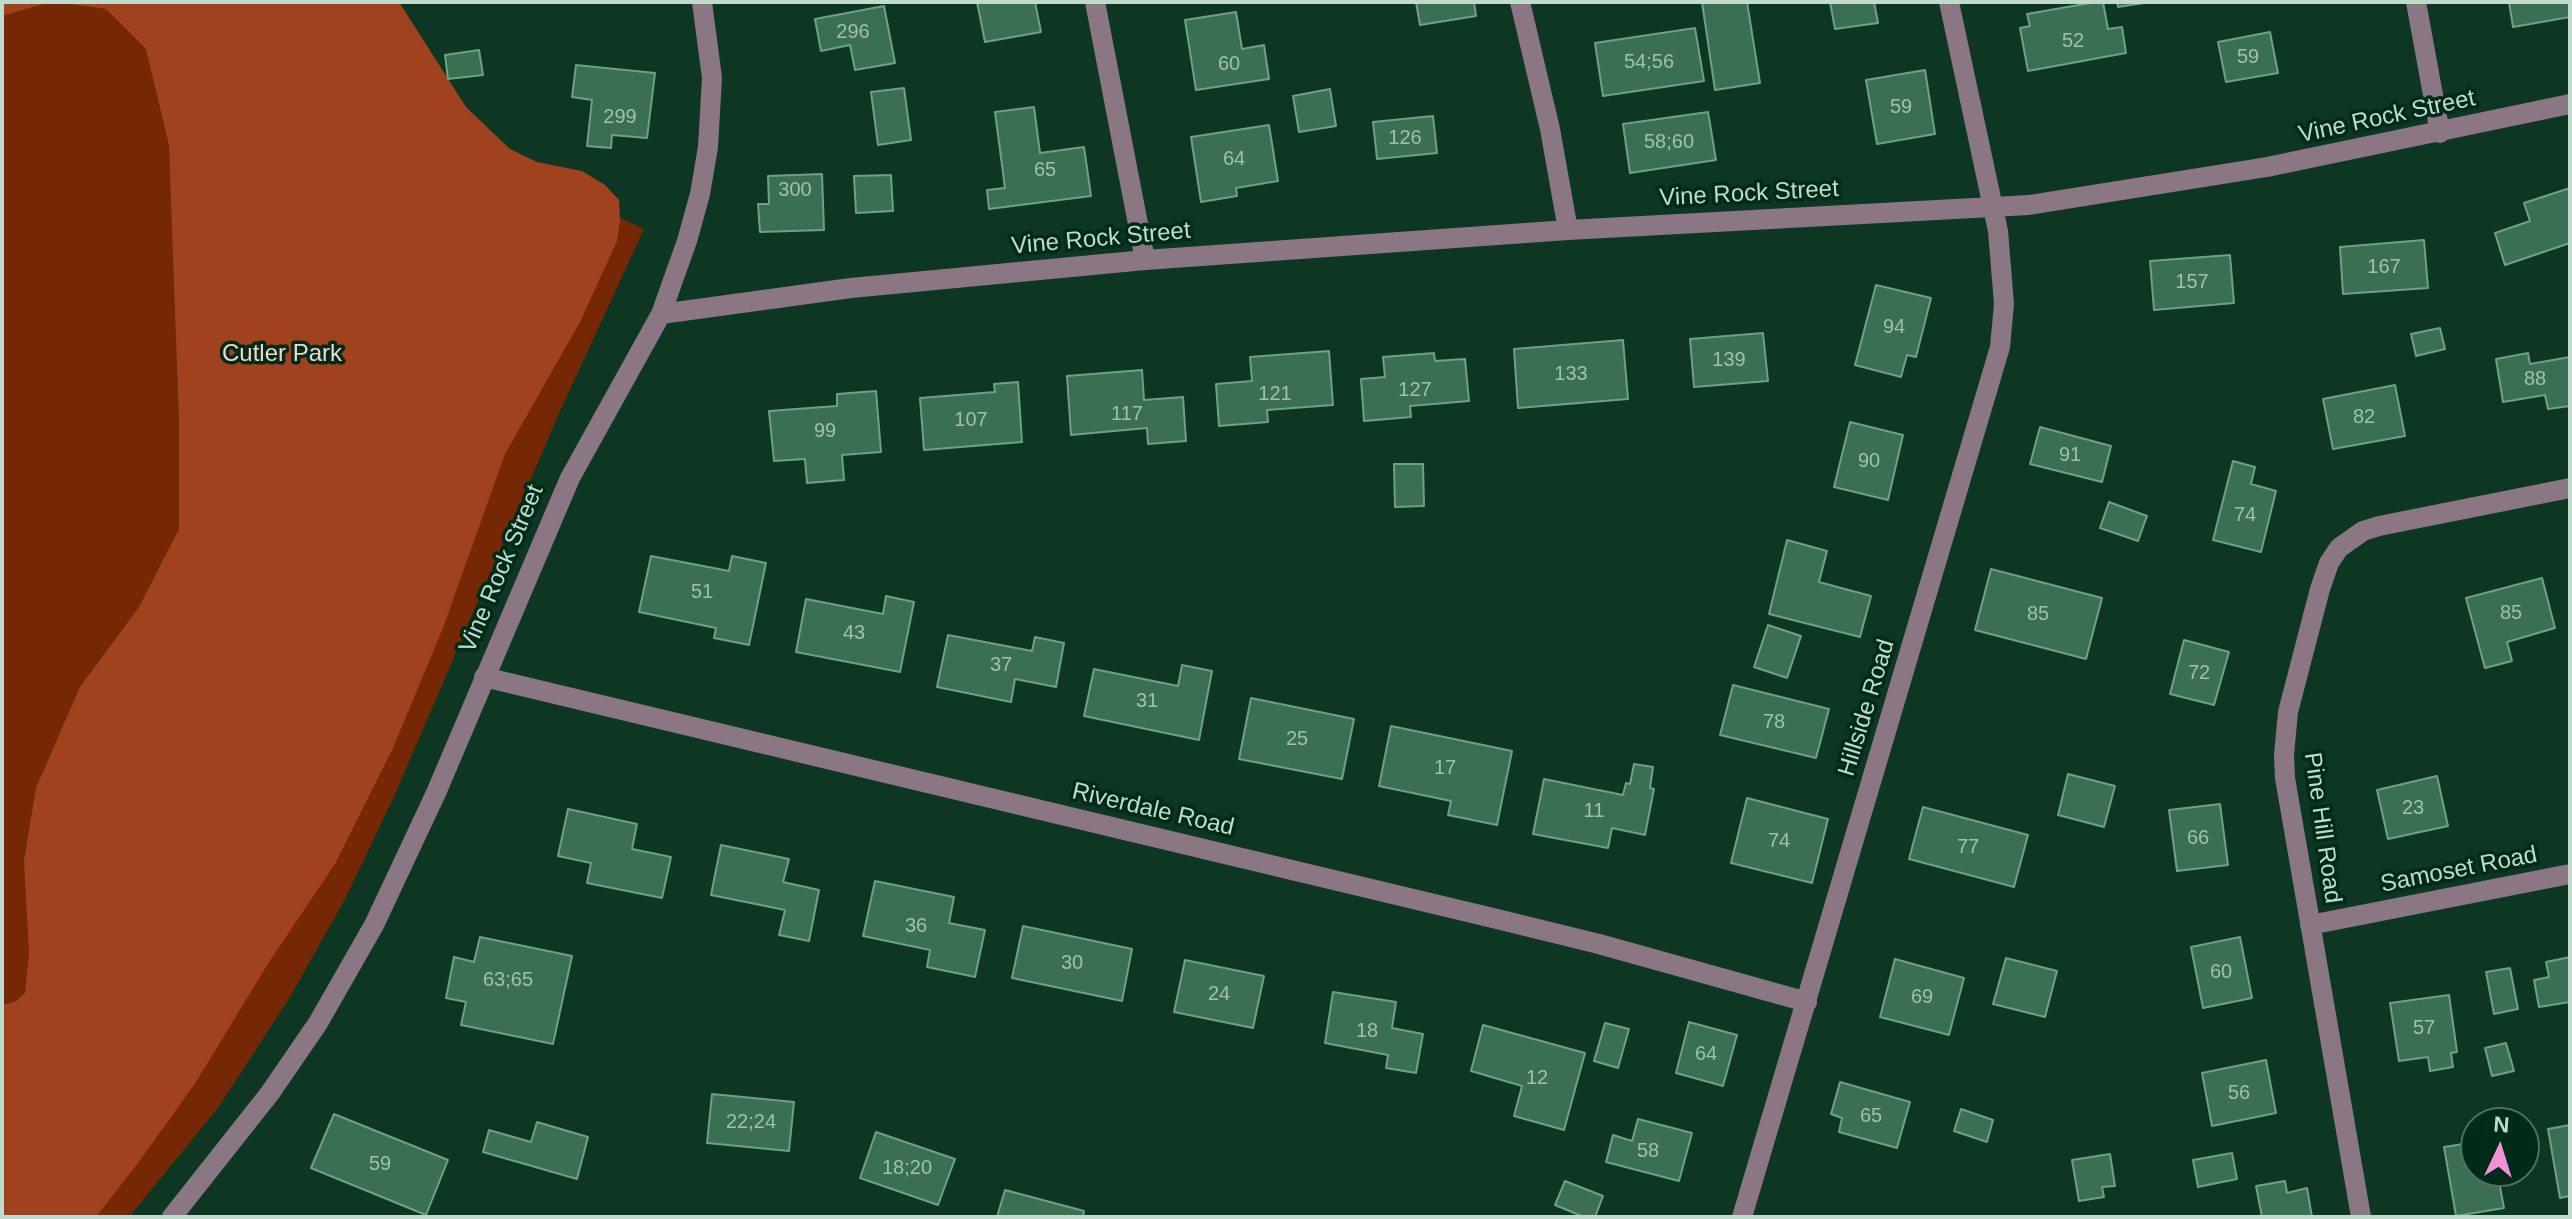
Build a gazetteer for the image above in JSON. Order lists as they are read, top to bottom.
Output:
{
  "streets": {
    "street": [
      "Vine Rock Street",
      "Hillside Road",
      "Riverdale Road",
      "Pine Hill Road",
      "Samoset Road"
    ]
  },
  "crossings": [
    ["Vine Rock Street", "Hillside Road"],
    ["Vine Rock Street", "Riverdale Road"],
    ["Hillside Road", "Riverdale Road"],
    ["Pine Hill Road", "Samoset Road"]
  ],
  "parks": ["Cutler Park"],
  "house_numbers": [
    "296",
    "52",
    "59",
    "54;56",
    "60",
    "59",
    "299",
    "126",
    "58;60",
    "64",
    "65",
    "300",
    "167",
    "157",
    "94",
    "139",
    "133",
    "88",
    "127",
    "121",
    "117",
    "82",
    "107",
    "99",
    "91",
    "90",
    "74",
    "51",
    "85",
    "85",
    "43",
    "37",
    "72",
    "31",
    "78",
    "25",
    "17",
    "23",
    "11",
    "66",
    "74",
    "77",
    "36",
    "30",
    "60",
    "63;65",
    "24",
    "69",
    "57",
    "18",
    "64",
    "12",
    "56",
    "65",
    "22;24",
    "58",
    "59",
    "18;20"
  ],
  "north": "top"
}
